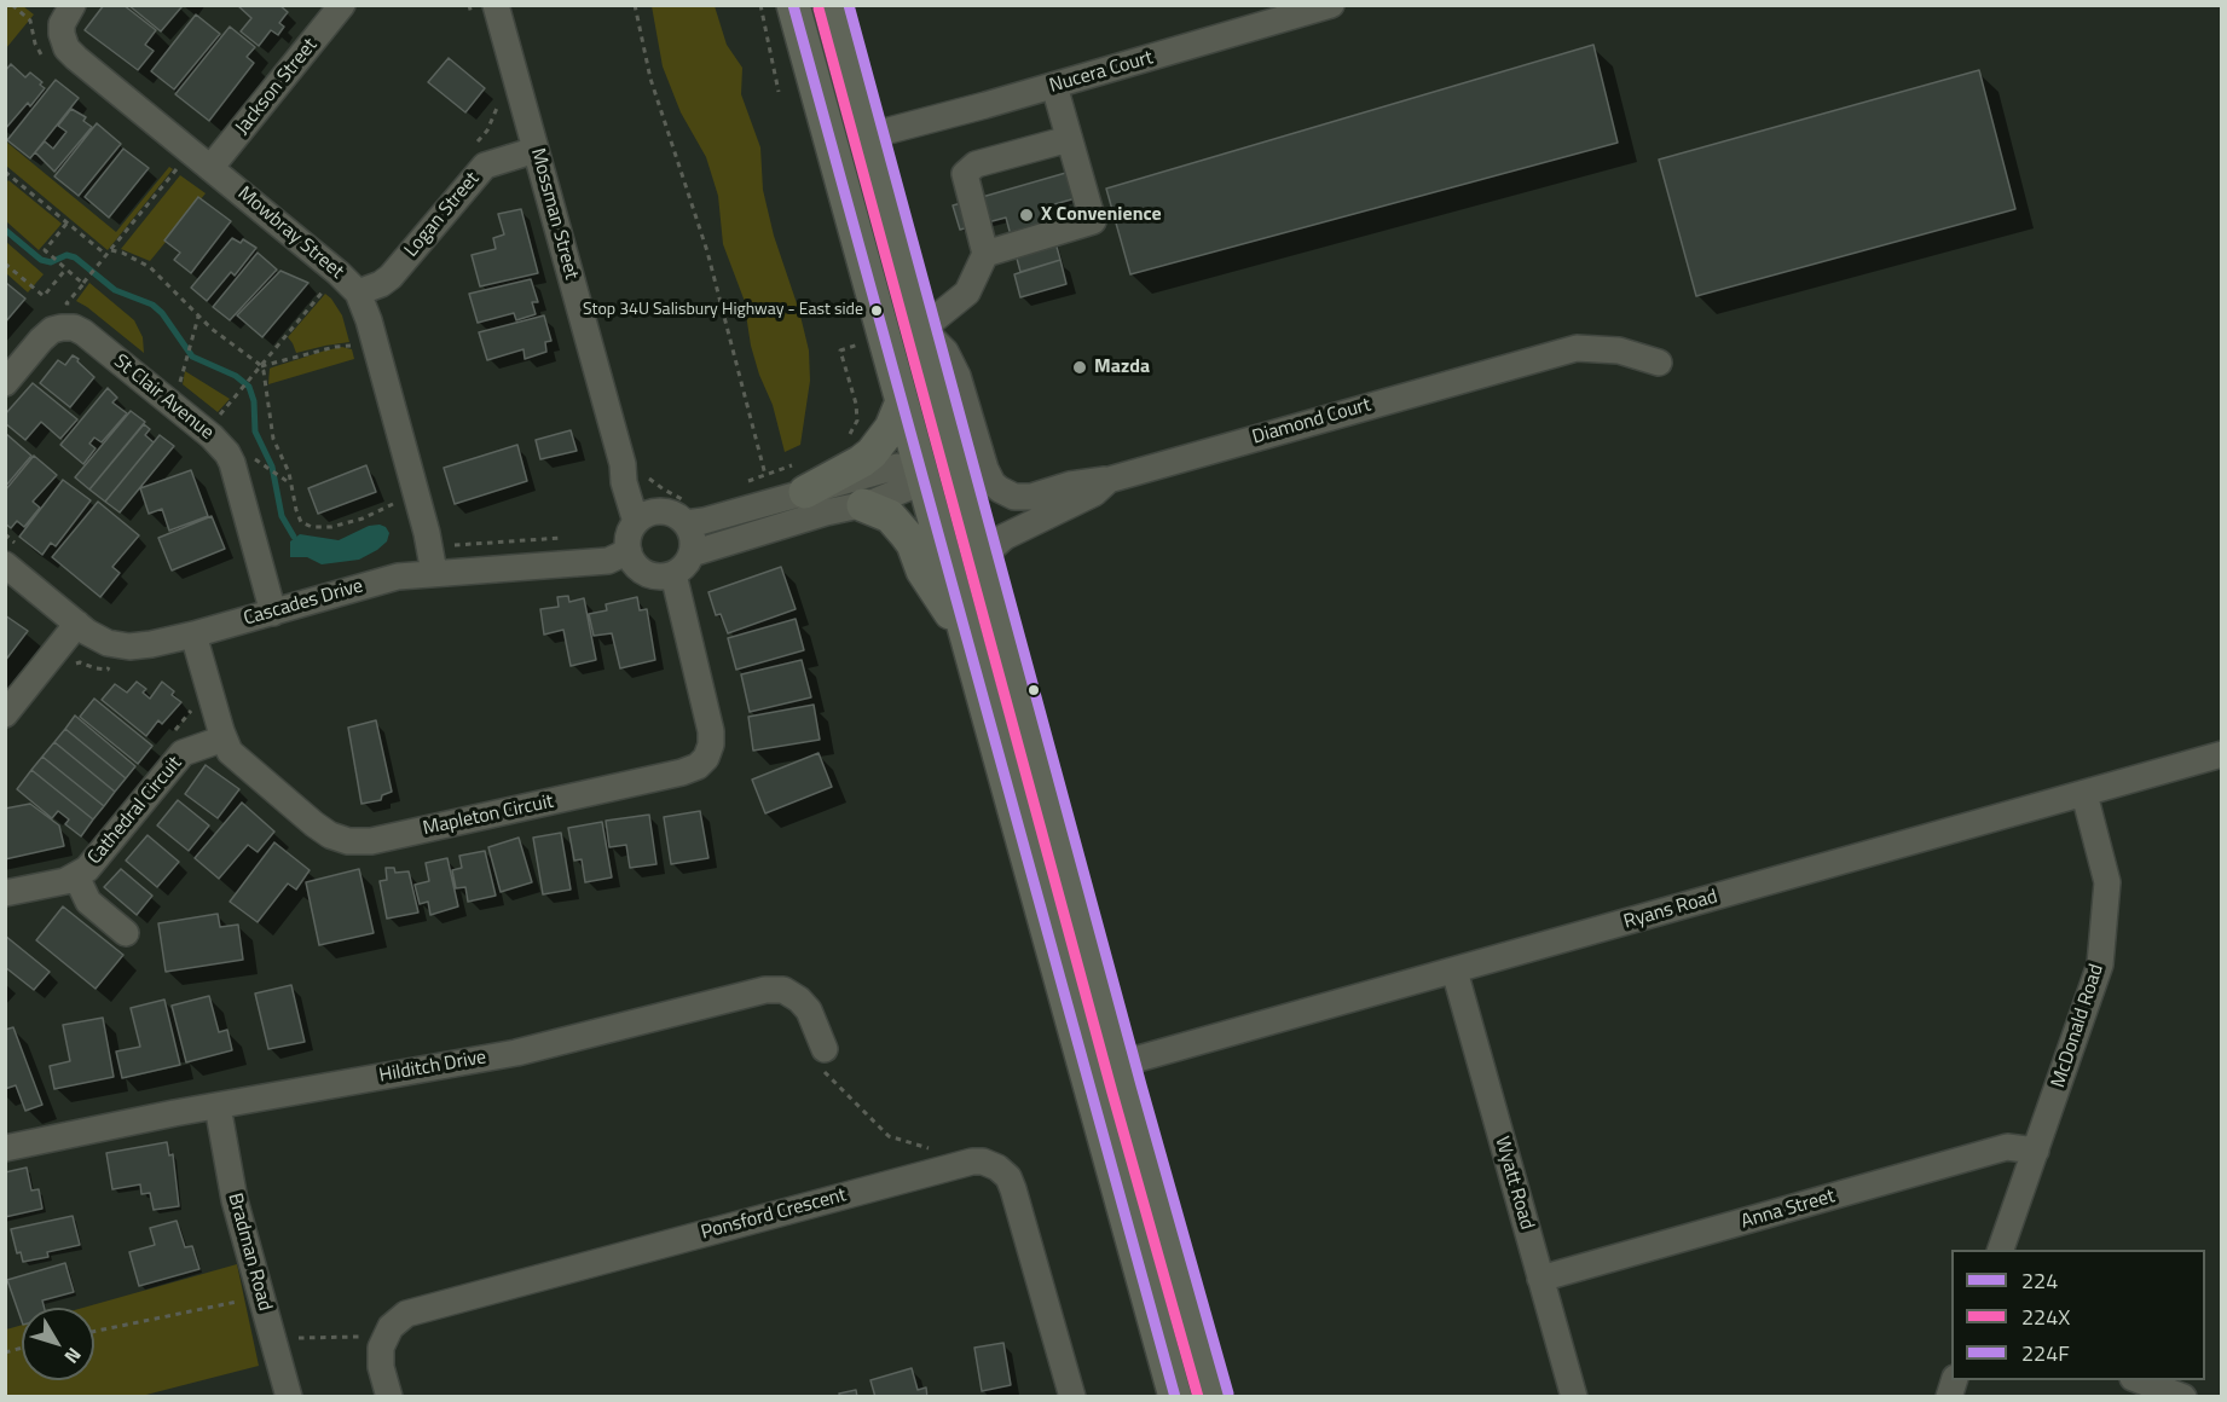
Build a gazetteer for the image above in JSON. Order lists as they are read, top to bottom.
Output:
{
  "streets": {
    "street": [
      "Nucera Court",
      "Jackson Street",
      "Mossman Street",
      "Logan Street",
      "Mowbray Street",
      "St Clair Avenue",
      "Diamond Court",
      "Cascades Drive",
      "Cathedral Circuit",
      "Mapleton Circuit",
      "Ryans Road",
      "McDonald Road",
      "Hilditch Drive",
      "Wyatt Road",
      "Anna Street",
      "Ponsford Crescent",
      "Bradman Road"
    ]
  },
  "crossings": [
    ["Jackson Street", "Mowbray Street"],
    ["Mossman Street", "Logan Street"],
    ["Mossman Street", "Cascades Drive"],
    ["Mossman Street", "Mapleton Circuit"],
    ["Logan Street", "Mowbray Street"],
    ["Mowbray Street", "Cascades Drive"],
    ["St Clair Avenue", "Cascades Drive"],
    ["Cascades Drive", "Mapleton Circuit"],
    ["Cathedral Circuit", "Mapleton Circuit"],
    ["Ryans Road", "McDonald Road"],
    ["Ryans Road", "Wyatt Road"],
    ["McDonald Road", "Anna Street"],
    ["Hilditch Drive", "Bradman Road"],
    ["Wyatt Road", "Anna Street"]
  ],
  "places": ["X Convenience", "Stop 34U Salisbury Highway - East side", "Mazda"],
  "lines": ["transit line 224", "transit line 224F", "transit line 224X"],
  "legend": ["224", "224X", "224F"],
  "north": "bottom right"
}
